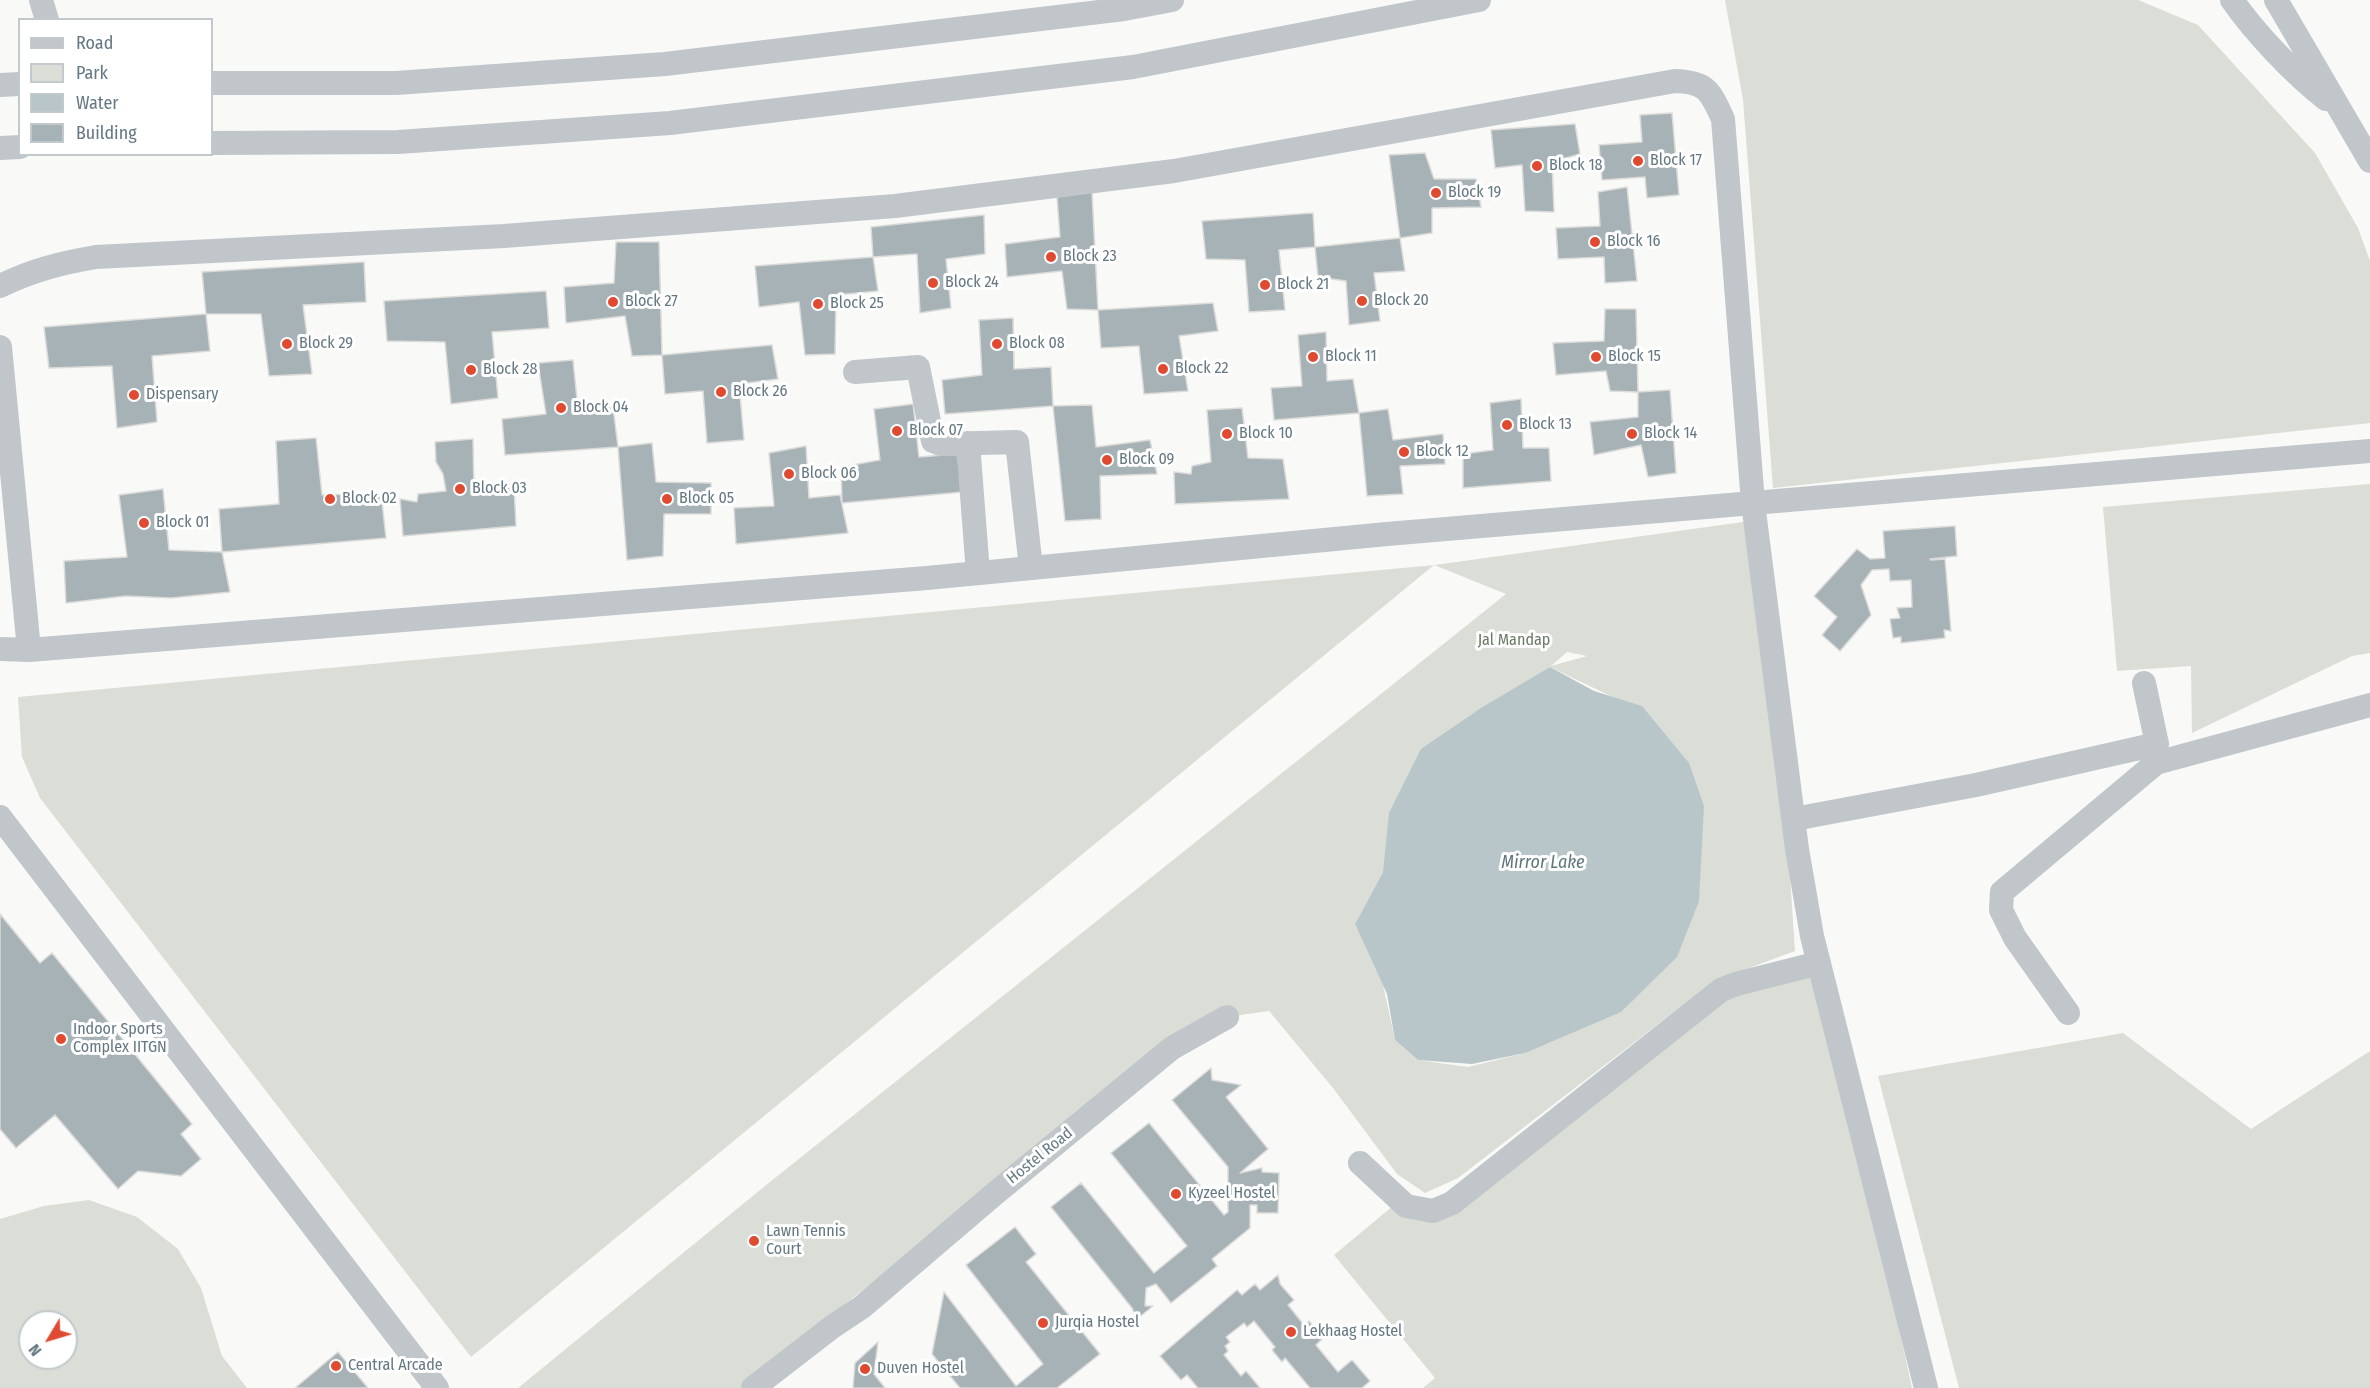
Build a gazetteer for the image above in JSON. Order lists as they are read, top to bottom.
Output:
{
  "streets": {
    "street": ["Hostel Road"]
  },
  "water": ["Mirror Lake"],
  "parks": ["Jal Mandap"],
  "places": [
    "Block 17",
    "Block 18",
    "Block 19",
    "Block 16",
    "Block 23",
    "Block 24",
    "Block 21",
    "Block 20",
    "Block 27",
    "Block 25",
    "Block 29",
    "Block 08",
    "Block 11",
    "Block 15",
    "Block 22",
    "Block 28",
    "Block 26",
    "Dispensary",
    "Block 04",
    "Block 13",
    "Block 07",
    "Block 10",
    "Block 14",
    "Block 12",
    "Block 09",
    "Block 06",
    "Block 03",
    "Block 02",
    "Block 05",
    "Block 01",
    "Indoor Sports Complex IITGN",
    "Kyzeel Hostel",
    "Lawn Tennis Court",
    "Jurqia Hostel",
    "Lekhaag Hostel",
    "Central Arcade",
    "Duven Hostel"
  ],
  "legend": [
    "Road",
    "Park",
    "Water",
    "Building"
  ],
  "north": "bottom left"
}
